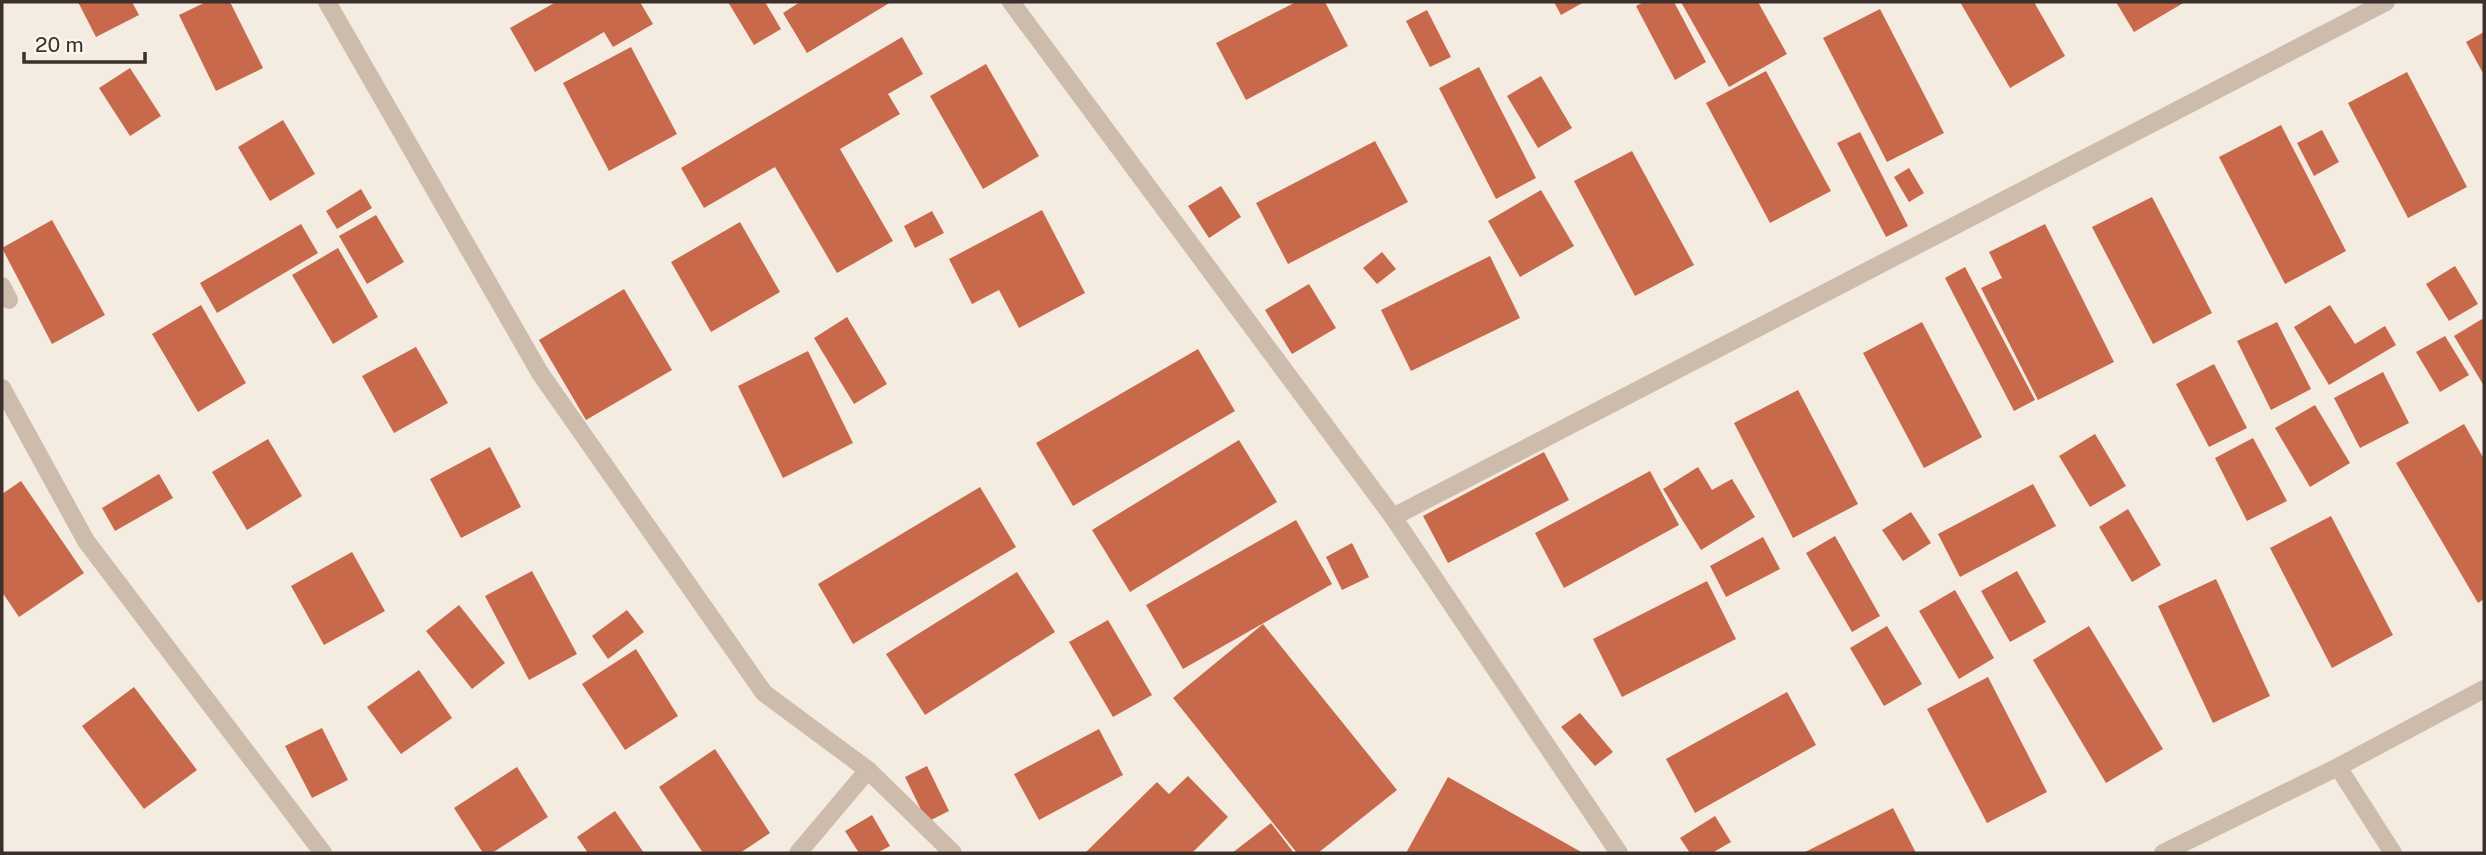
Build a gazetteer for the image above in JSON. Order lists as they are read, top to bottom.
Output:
{
  "scale_bar": "20 m"
}
